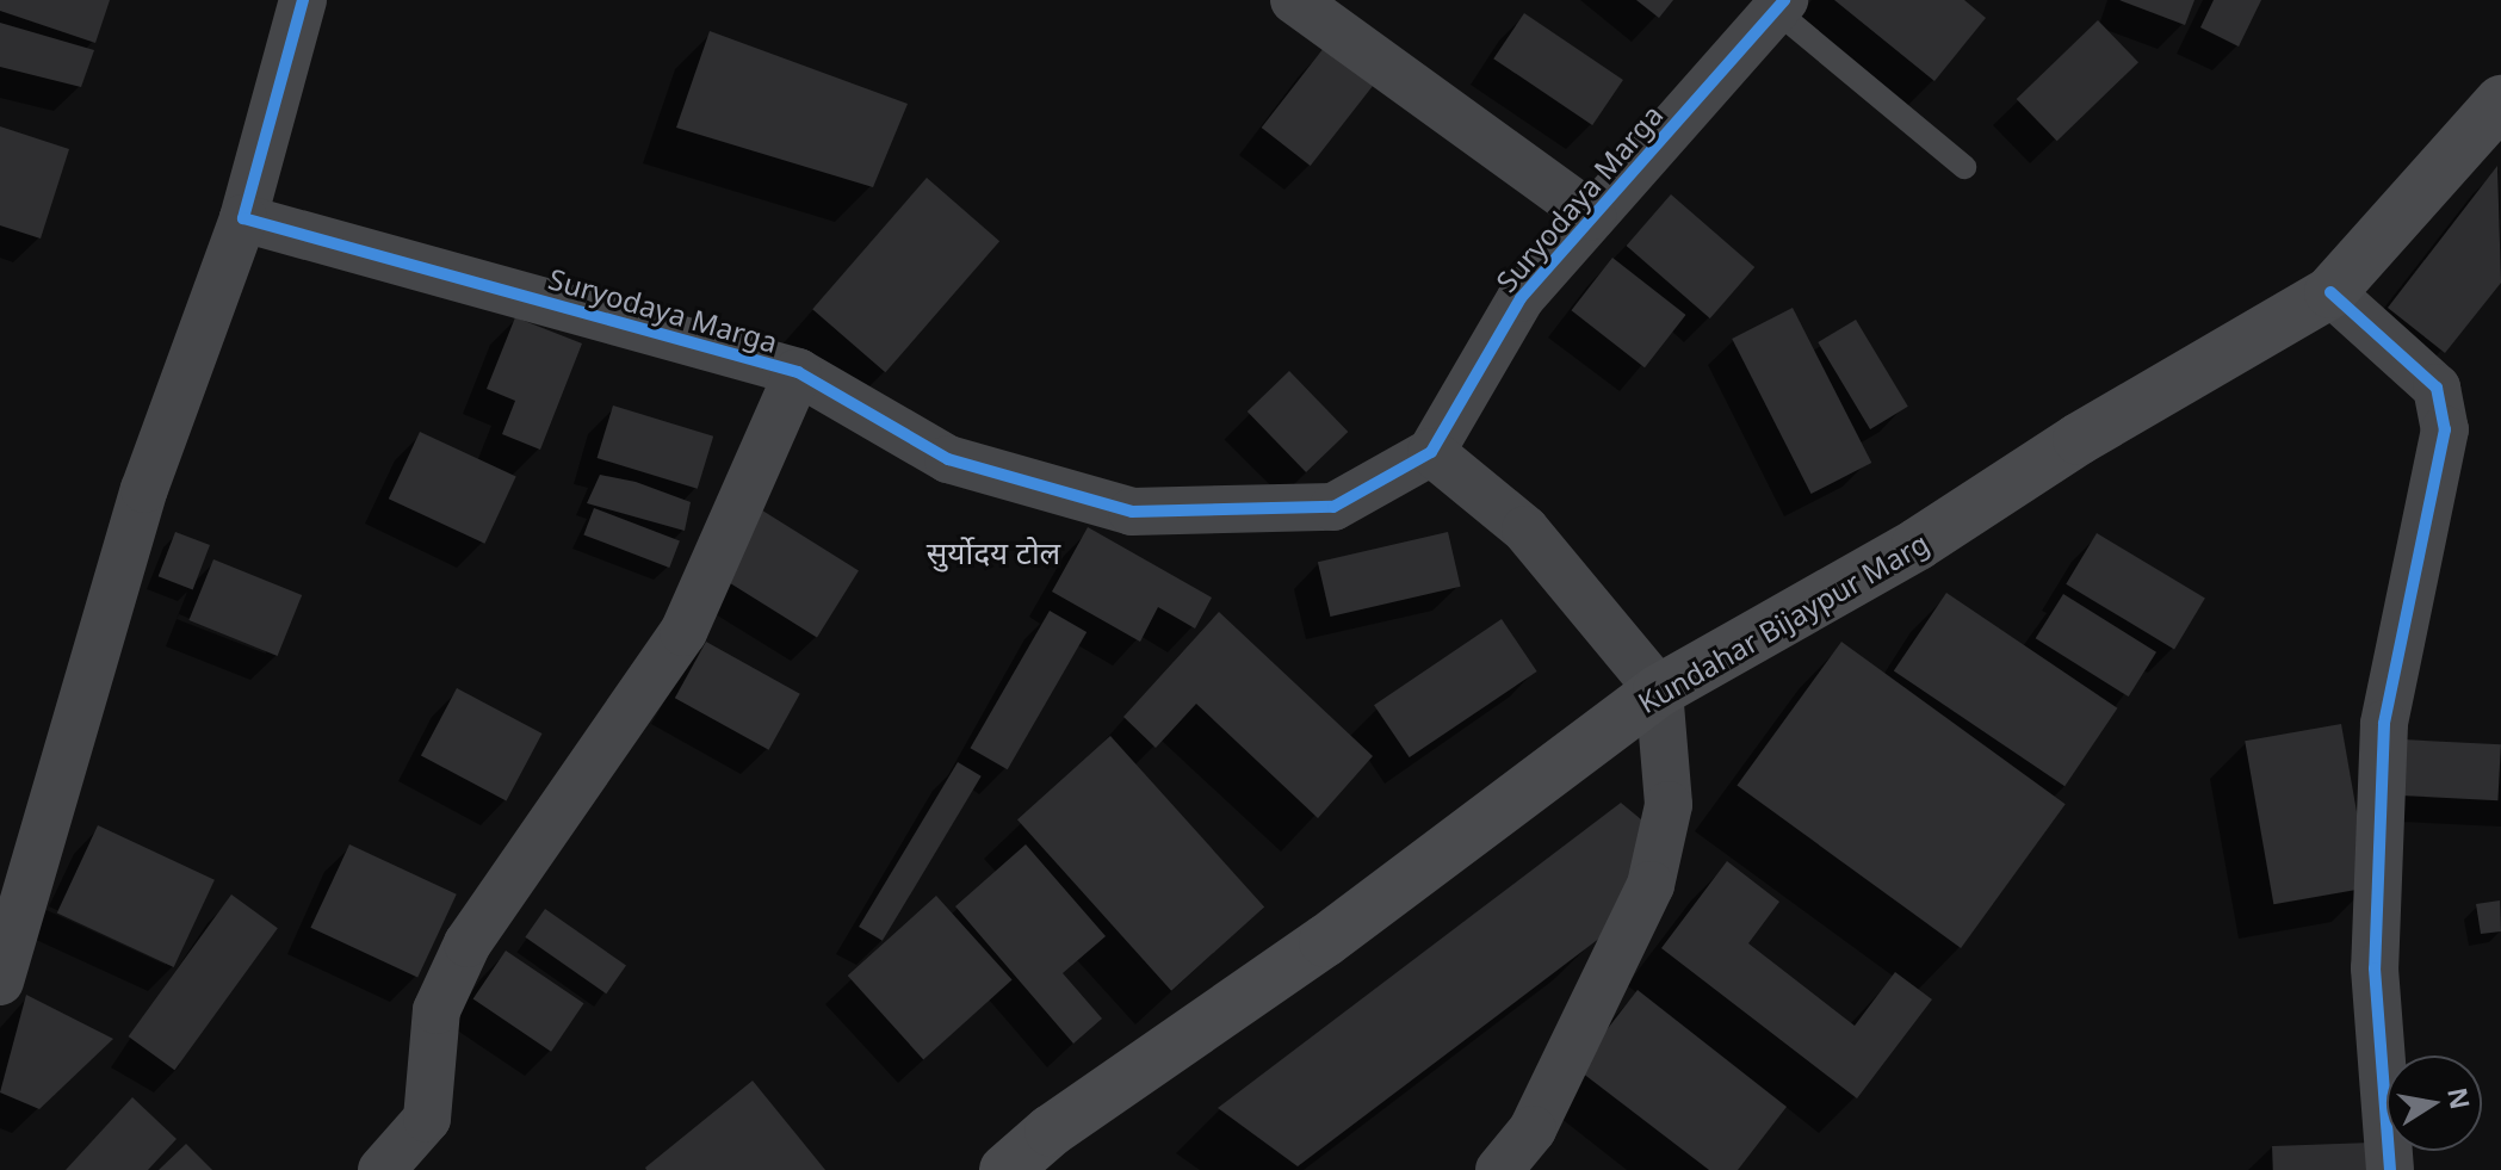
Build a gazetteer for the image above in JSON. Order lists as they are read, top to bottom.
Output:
{
  "streets": {
    "main road": ["Kundahar Bijaypur Marg"],
    "street": ["Suryodaya Marga"]
  },
  "districts": ["सुर्योदय टोल"],
  "north": "right"
}
